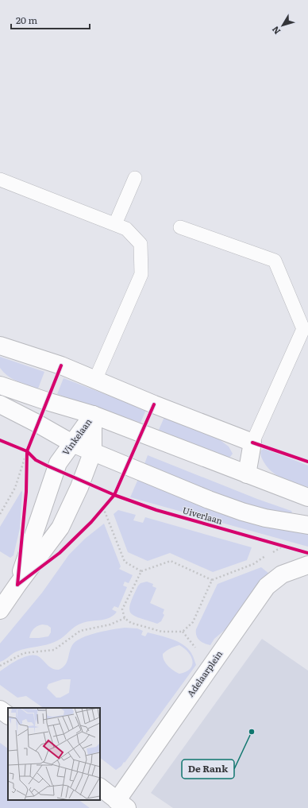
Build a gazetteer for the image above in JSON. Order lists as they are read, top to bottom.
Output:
{
  "streets": {
    "street": ["Vinkelaan", "Uiverlaan", "Adelaarplein"]
  },
  "crossings": [
    ["Vinkelaan", "Uiverlaan"]
  ],
  "places": ["De Rank"],
  "scale_bar": "20 m",
  "north": "bottom left"
}
